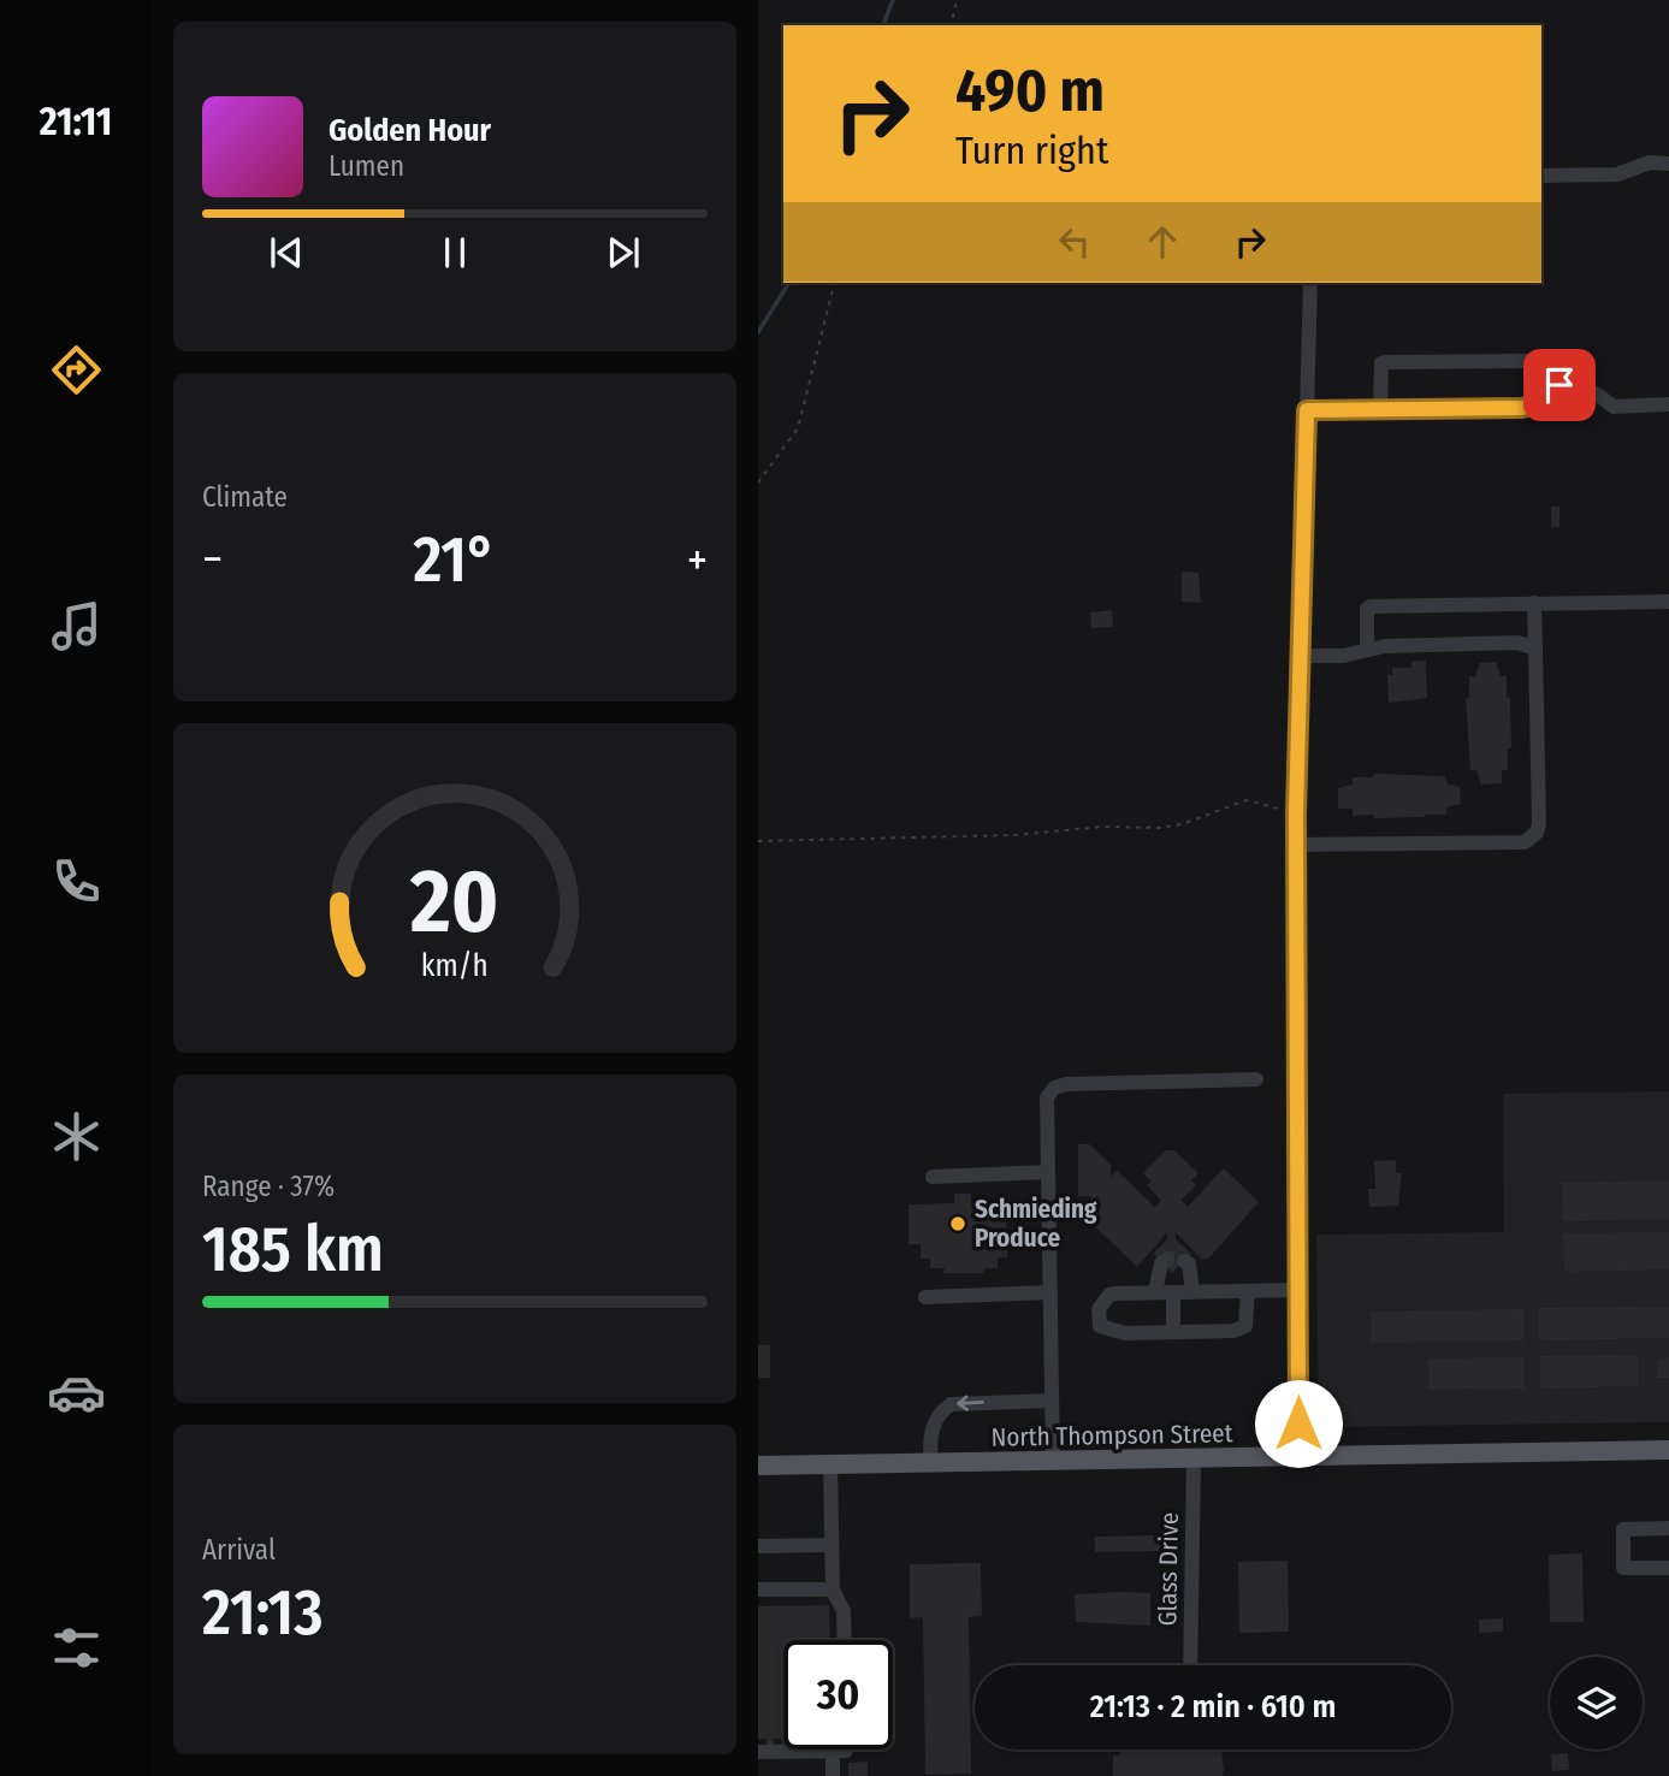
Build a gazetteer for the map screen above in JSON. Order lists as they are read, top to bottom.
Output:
{
  "streets": {
    "main road": ["North Thompson Street"],
    "street": ["Glass Drive"]
  },
  "crossings": [
    ["North Thompson Street", "Glass Drive"]
  ],
  "places": ["Schmieding Produce"],
  "page": {
    "tabs": "21:11",
    "turn": ["490 m", "Turn right"],
    "song": ["Golden Hour", "Lumen"],
    "tile": [
      "Climate",
      ["Range · 37%", "185 km"],
      ["Arrival", "21:13"]
    ],
    "heat": ["−", "21°", "+"],
    "limit": "30",
    "trip": "21:13 · 2 min · 610 m",
    "gauge": ["20", "km/h"]
  }
}
